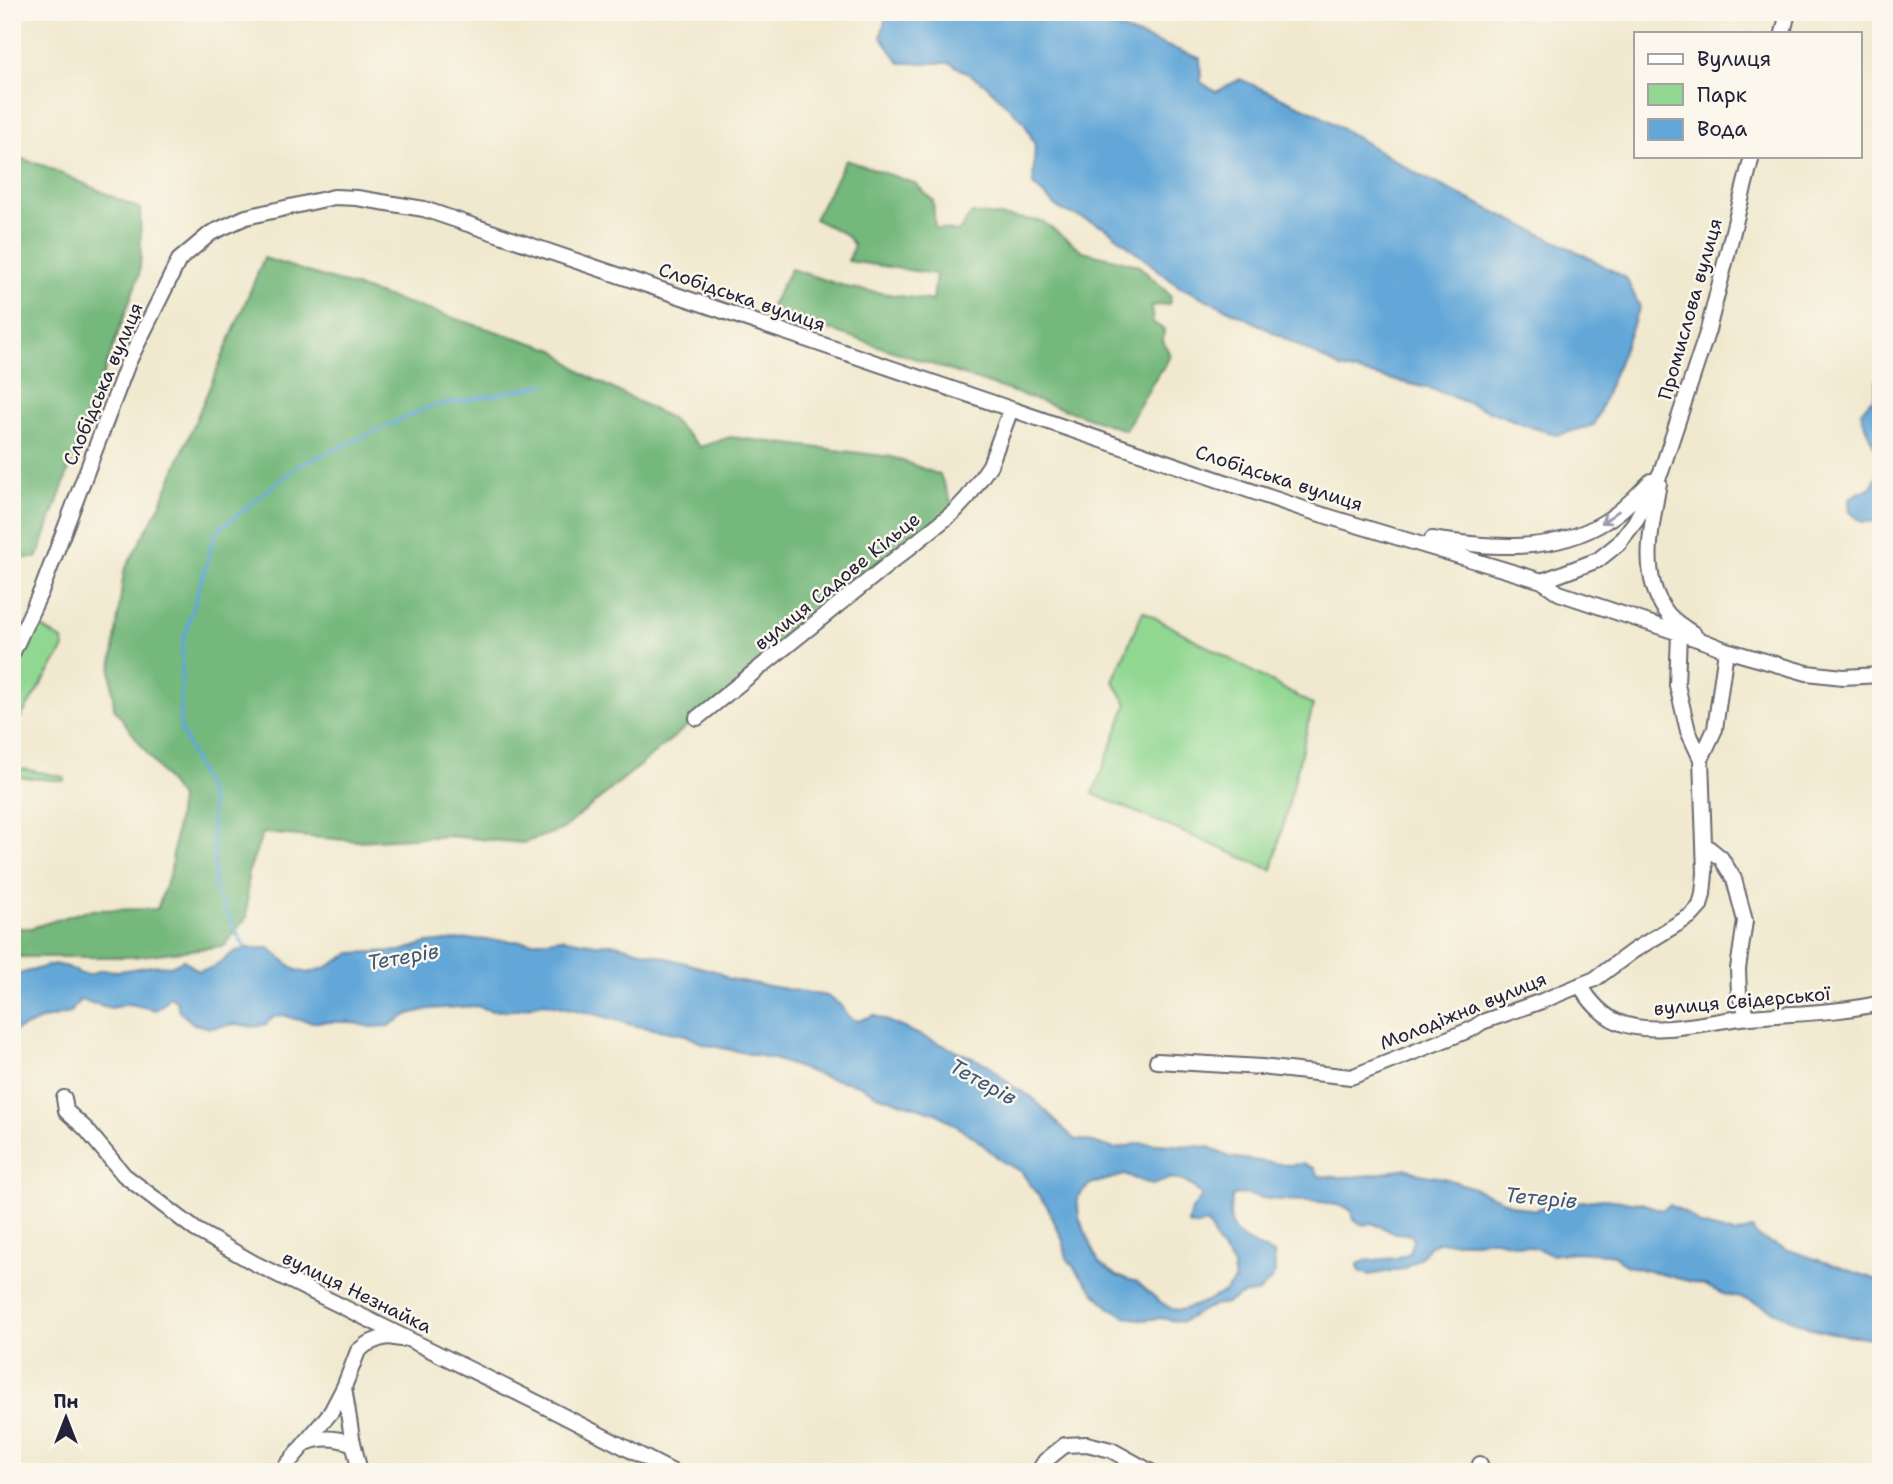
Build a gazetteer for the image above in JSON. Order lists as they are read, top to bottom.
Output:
{
  "streets": {
    "street": [
      "Слобідська вулиця",
      "Промислова вулиця",
      "вулиця Садове Кільце",
      "вулиця Свідерської",
      "Молодіжна вулиця",
      "вулиця Незнайка"
    ]
  },
  "crossings": [
    ["Слобідська вулиця", "вулиця Садове Кільце"],
    ["Слобідська вулиця", "Молодіжна вулиця"],
    ["вулиця Свідерської", "Молодіжна вулиця"]
  ],
  "water": ["Тетерів"],
  "legend": ["Вулиця", "Парк", "Вода"],
  "north": "top"
}
